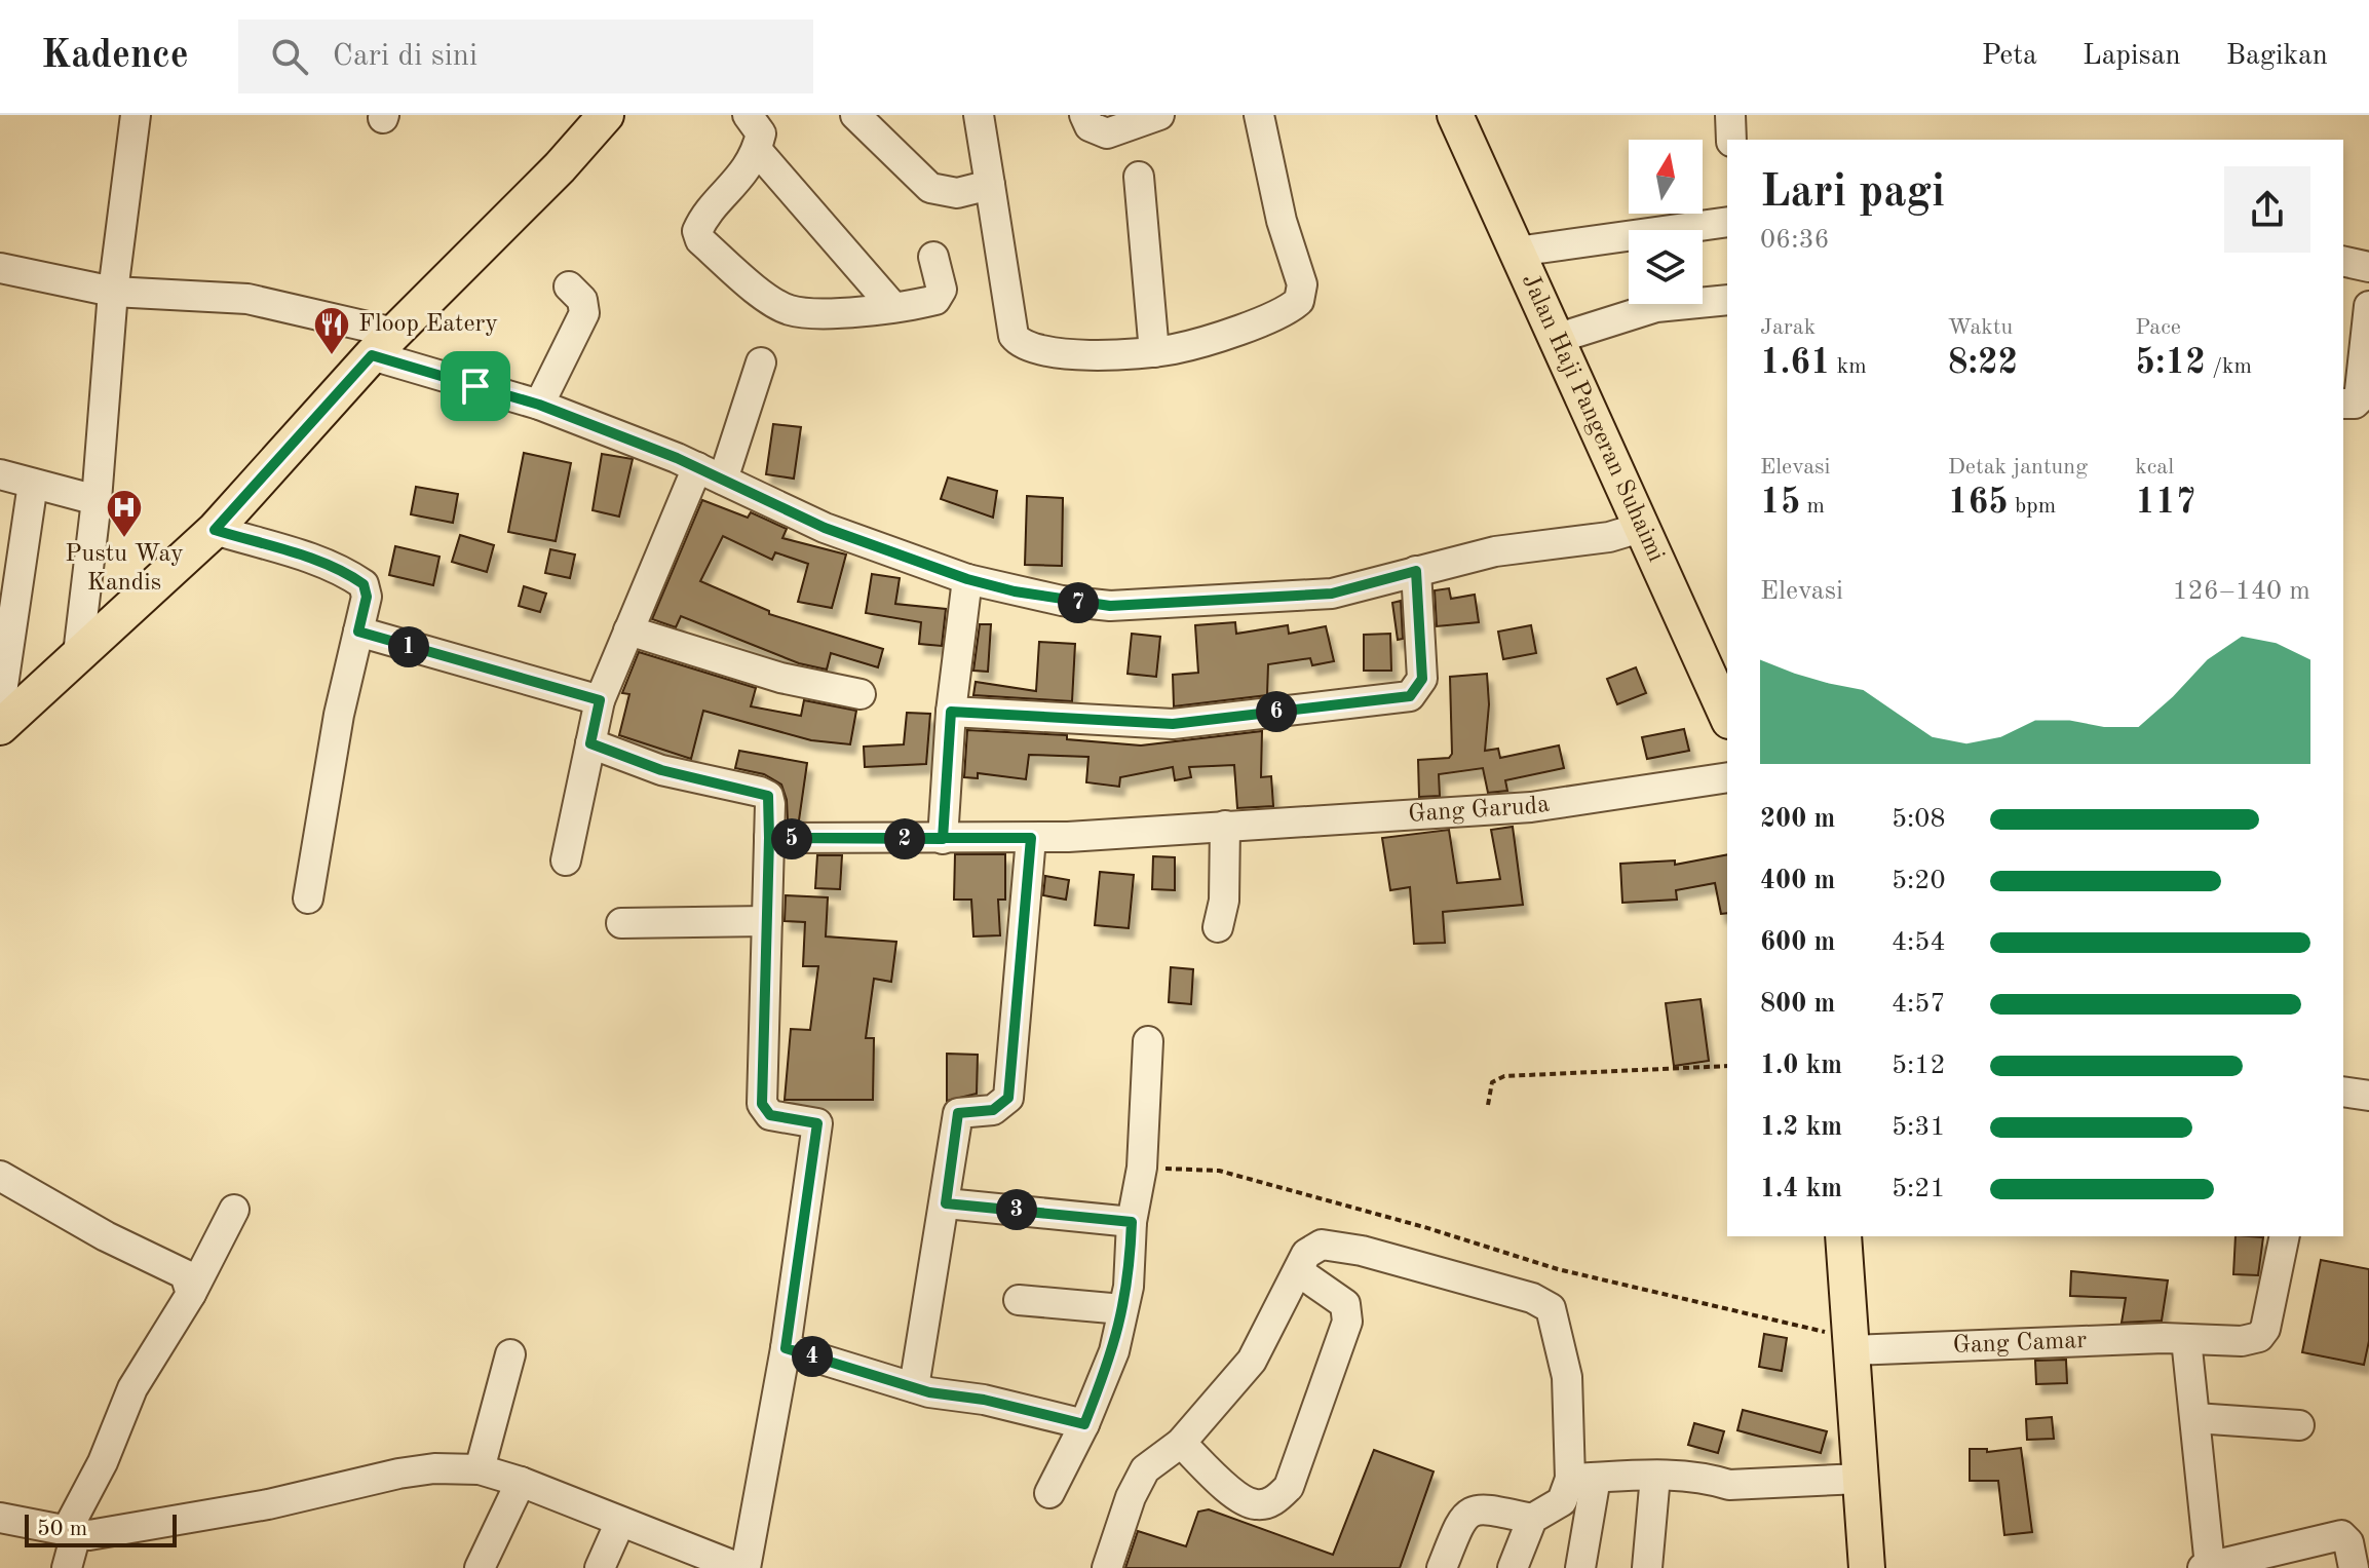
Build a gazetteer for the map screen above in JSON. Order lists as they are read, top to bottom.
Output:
{
  "streets": {
    "main road": ["Jalan Haji Pangeran Suhaimi"],
    "street": ["Gang Garuda", "Gang Camar"]
  },
  "places": {
    "restaurant": ["Floop Eatery"],
    "hospital": ["Pustu Way Kandis"]
  },
  "scale_bar": "50 m",
  "north": "top",
  "page": {
    "header": "Kadence",
    "search": "Cari di sini",
    "nav": ["Peta", "Lapisan", "Bagikan"],
    "heading": ["Lari pagi", "06:36"],
    "stats": [
      ["Jarak", "1.61 km"],
      ["Waktu", "8:22"],
      ["Pace", "5:12 /km"],
      ["Elevasi", "15 m"],
      ["Detak jantung", "165 bpm"],
      ["kcal", "117"]
    ],
    "chart": ["Elevasi", "126–140 m"],
    "pins": [
      "7",
      "1",
      "6",
      "2",
      "5",
      "3",
      "4"
    ],
    "list": [
      {
        "name": "200 m",
        "note": "5:08"
      },
      {
        "name": "400 m",
        "note": "5:20"
      },
      {
        "name": "600 m",
        "note": "4:54"
      },
      {
        "name": "800 m",
        "note": "4:57"
      },
      {
        "name": "1.0 km",
        "note": "5:12"
      },
      {
        "name": "1.2 km",
        "note": "5:31"
      },
      {
        "name": "1.4 km",
        "note": "5:21"
      }
    ],
    "scale": "50 m"
  }
}
